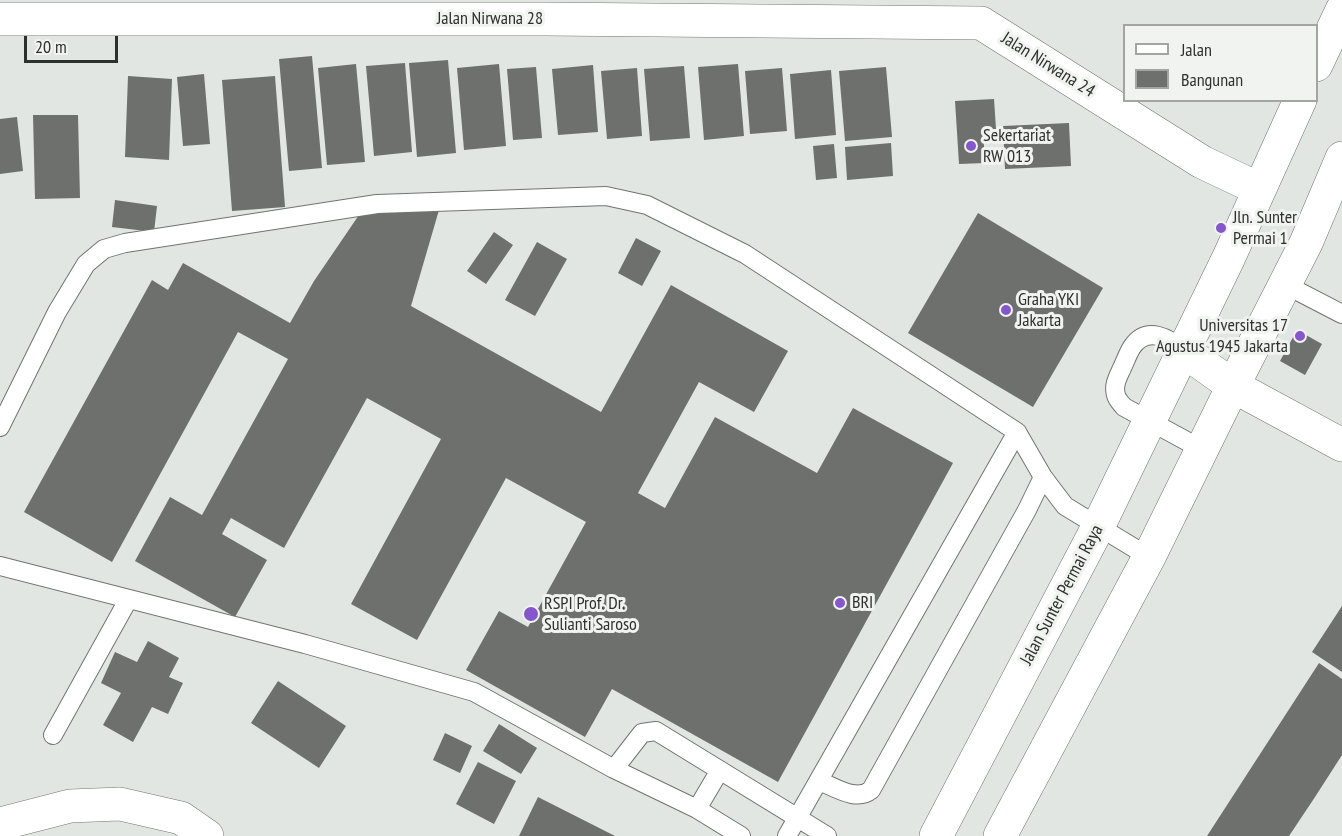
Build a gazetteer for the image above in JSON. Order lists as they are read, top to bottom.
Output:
{
  "streets": {
    "street": ["Jalan Nirwana 28", "Jalan Nirwana 24", "Jalan Sunter Permai Raya"]
  },
  "crossings": [
    ["Jalan Nirwana 28", "Jalan Nirwana 24"],
    ["Jalan Nirwana 24", "Jalan Sunter Permai Raya"]
  ],
  "places": [
    "Sekertariat RW 013",
    "Jln. Sunter Permai 1",
    "Graha YKI Jakarta",
    "Universitas 17 Agustus 1945 Jakarta",
    "BRI",
    "RSPI Prof. Dr. Sulianti Saroso"
  ],
  "legend": ["Jalan", "Bangunan"],
  "scale_bar": "20 m"
}
